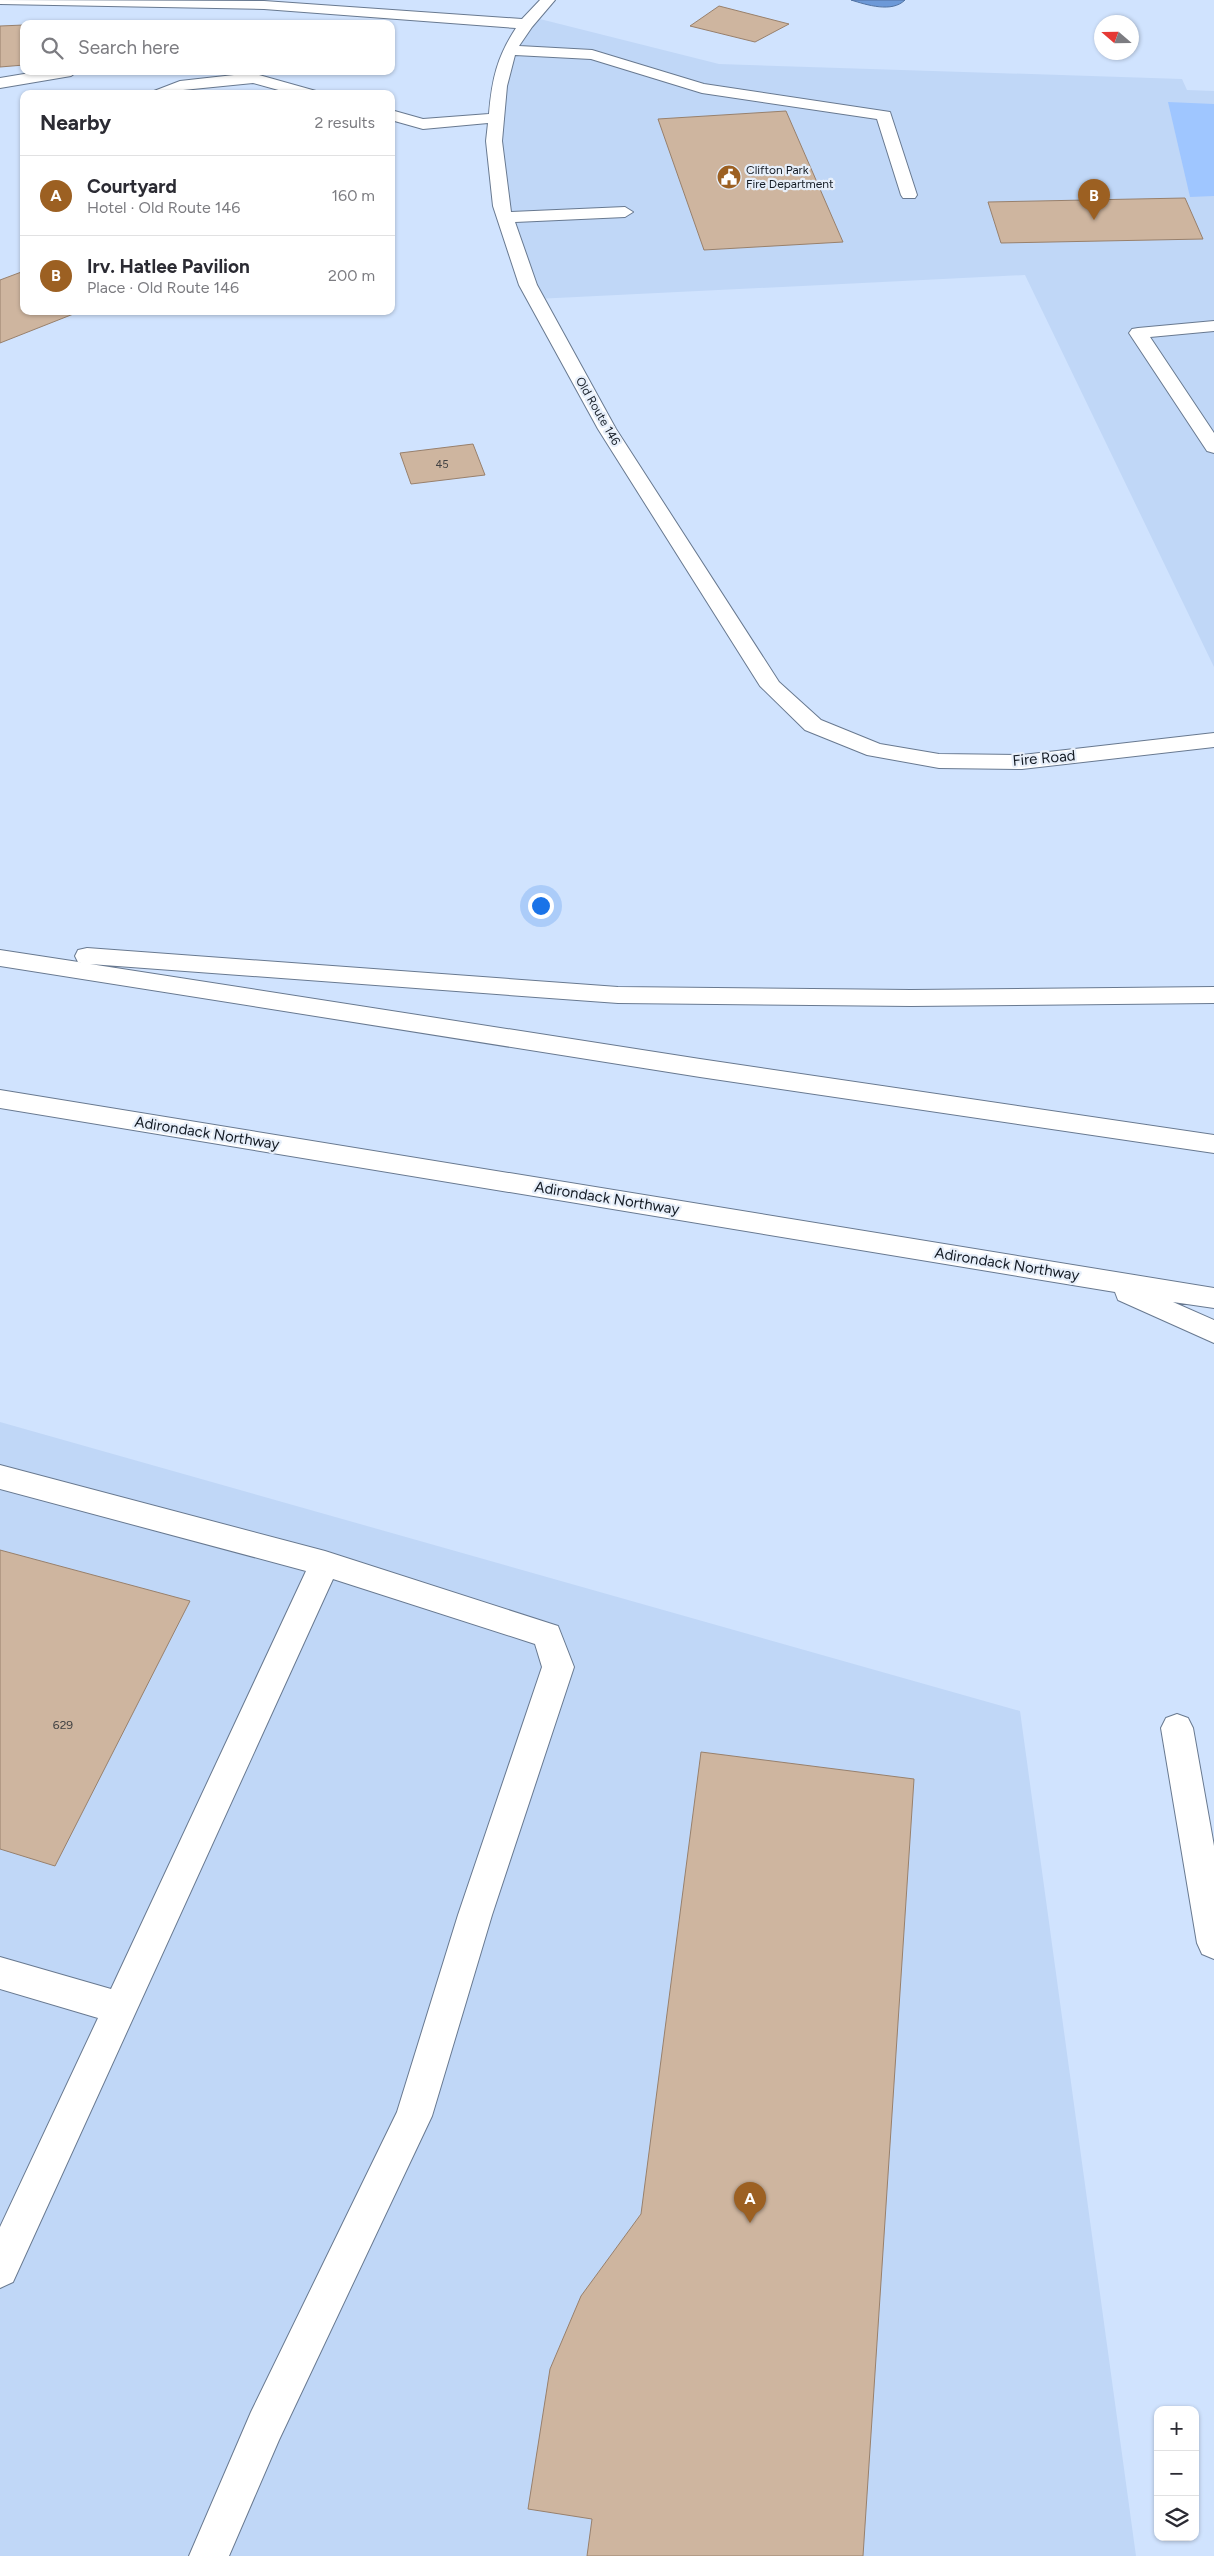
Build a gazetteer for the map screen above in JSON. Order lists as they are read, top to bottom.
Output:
{
  "streets": {
    "main road": ["Old Route 146", "Fire Road", "Adirondack Northway"]
  },
  "crossings": [
    ["Old Route 146", "Fire Road"]
  ],
  "places": {
    "public building": ["Clifton Park Fire Department"]
  },
  "house_numbers": ["45", "629"],
  "north": "left",
  "page": {
    "search": "Search here",
    "heading": ["Nearby", "2 results"],
    "list": [
      {
        "mark": "A",
        "name": "Courtyard",
        "note": "Hotel · Old Route 146",
        "value": "160 m"
      },
      {
        "mark": "B",
        "name": "Irv. Hatlee Pavilion",
        "note": "Place · Old Route 146",
        "value": "200 m"
      }
    ],
    "pins": ["B", "A"],
    "map_buttons": ["+", "−"]
  }
}
